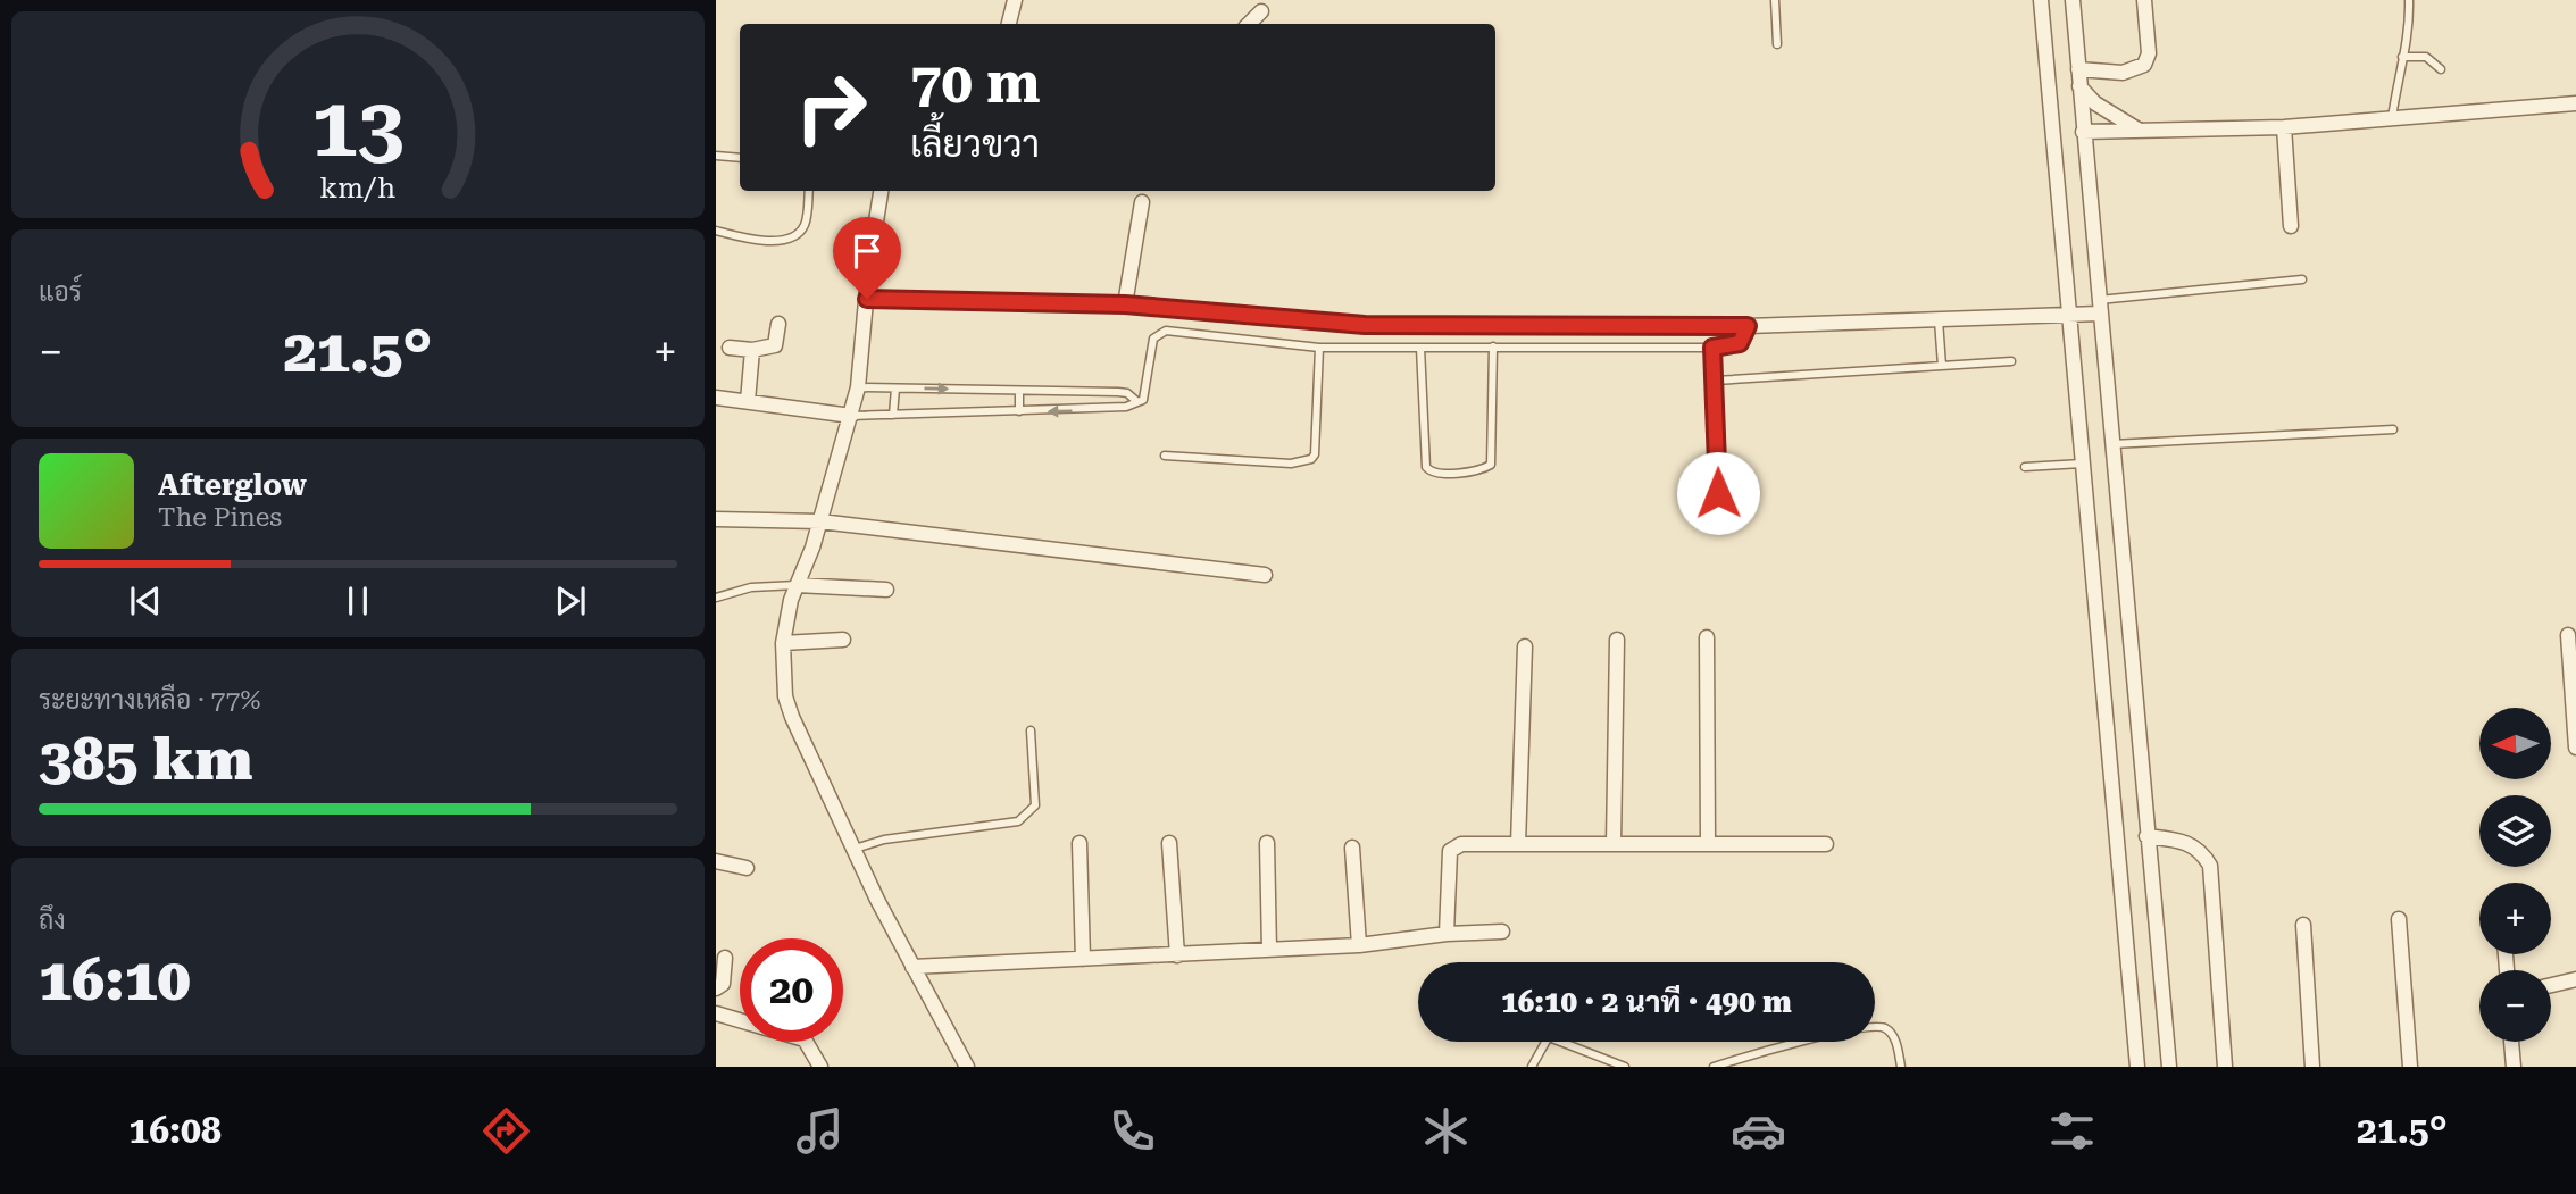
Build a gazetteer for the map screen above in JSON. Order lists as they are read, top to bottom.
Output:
{
  "north": "left",
  "page": {
    "turn": ["70 m", "เลี้ยวขวา"],
    "tile": [
      "แอร์",
      ["ระยะทางเหลือ · 77%", "385 km"],
      ["ถึง", "16:10"]
    ],
    "heat": ["−", "21.5°", "+"],
    "song": ["Afterglow", "The Pines"],
    "map_buttons": ["+", "−"],
    "limit": "20",
    "trip": "16:10 · 2 นาที · 490 m",
    "tabs": ["16:08", "21.5°"],
    "gauge": ["13", "km/h"]
  }
}
